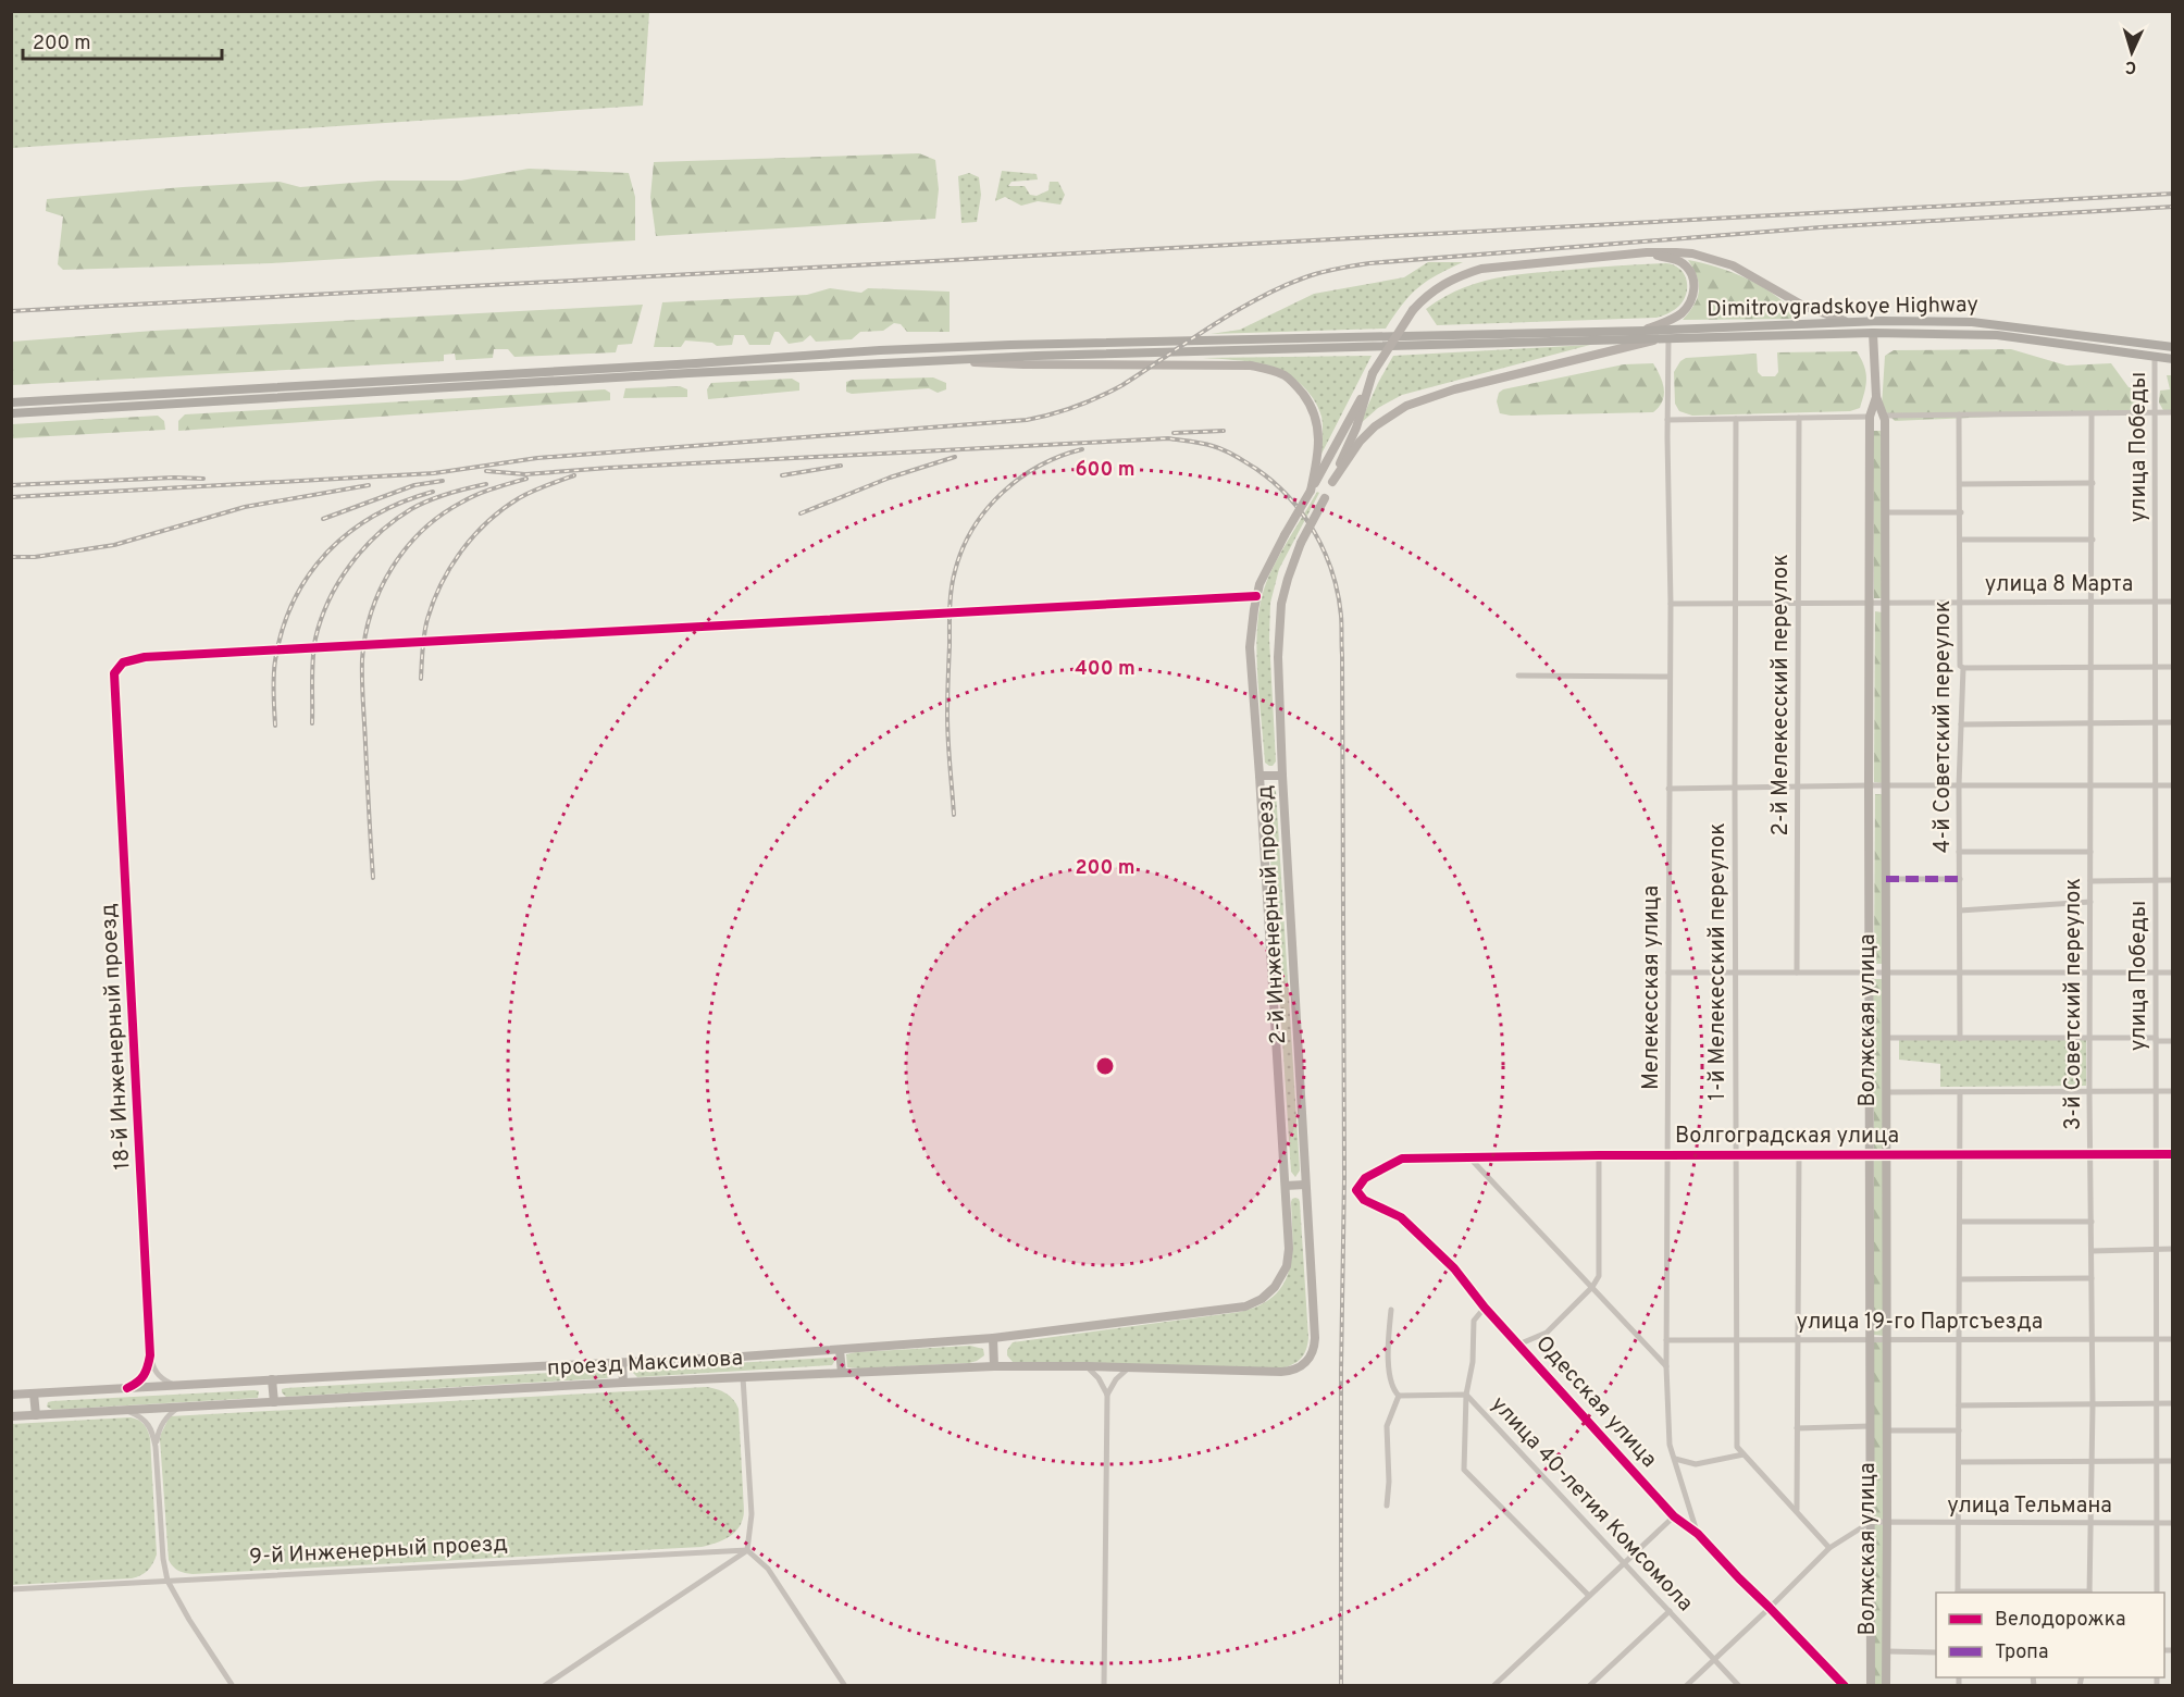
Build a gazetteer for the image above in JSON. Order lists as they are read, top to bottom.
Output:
{
  "streets": {
    "highway": ["Dimitrovgradskoye Highway", "Волжская улица"],
    "main road": ["2-й Инженерный проезд", "проезд Максимова"],
    "street": [
      "улица Победы",
      "улица 8 Марта",
      "2-й Мелекесский переулок",
      "4-й Советский переулок",
      "1-й Мелекесский переулок",
      "Мелекесская улица",
      "3-й Советский переулок",
      "18-й Инженерный проезд",
      "Волгоградская улица",
      "улица 19-го Партсъезда",
      "Одесская улица",
      "улица 40-летия Комсомола",
      "улица Тельмана",
      "9-й Инженерный проезд"
    ]
  },
  "crossings": [
    ["Dimitrovgradskoye Highway", "улица Победы"],
    ["Dimitrovgradskoye Highway", "Мелекесская улица"],
    ["Dimitrovgradskoye Highway", "Волжская улица"],
    ["улица Победы", "улица 8 Марта"],
    ["улица Победы", "Волгоградская улица"],
    ["улица Победы", "улица 19-го Партсъезда"],
    ["улица Победы", "улица Тельмана"],
    ["улица 8 Марта", "2-й Мелекесский переулок"],
    ["улица 8 Марта", "4-й Советский переулок"],
    ["улица 8 Марта", "1-й Мелекесский переулок"],
    ["улица 8 Марта", "Мелекесская улица"],
    ["улица 8 Марта", "3-й Советский переулок"],
    ["улица 8 Марта", "Волжская улица"],
    ["2-й Инженерный проезд", "18-й Инженерный проезд"],
    ["2-й Инженерный проезд", "проезд Максимова"],
    ["1-й Мелекесский переулок", "Волгоградская улица"],
    ["1-й Мелекесский переулок", "улица 19-го Партсъезда"],
    ["Мелекесская улица", "Волгоградская улица"],
    ["Мелекесская улица", "улица 19-го Партсъезда"],
    ["Мелекесская улица", "Одесская улица"],
    ["3-й Советский переулок", "Волгоградская улица"],
    ["3-й Советский переулок", "улица 19-го Партсъезда"],
    ["3-й Советский переулок", "улица Тельмана"],
    ["Волжская улица", "Волгоградская улица"],
    ["Волжская улица", "улица 19-го Партсъезда"],
    ["Волжская улица", "улица Тельмана"],
    ["Волгоградская улица", "Одесская улица"]
  ],
  "legend": ["Велодорожка", "Тропа"],
  "scale_bar": "200 m",
  "north": "bottom",
  "rings": ["600 m", "400 m", "200 m"]
}
